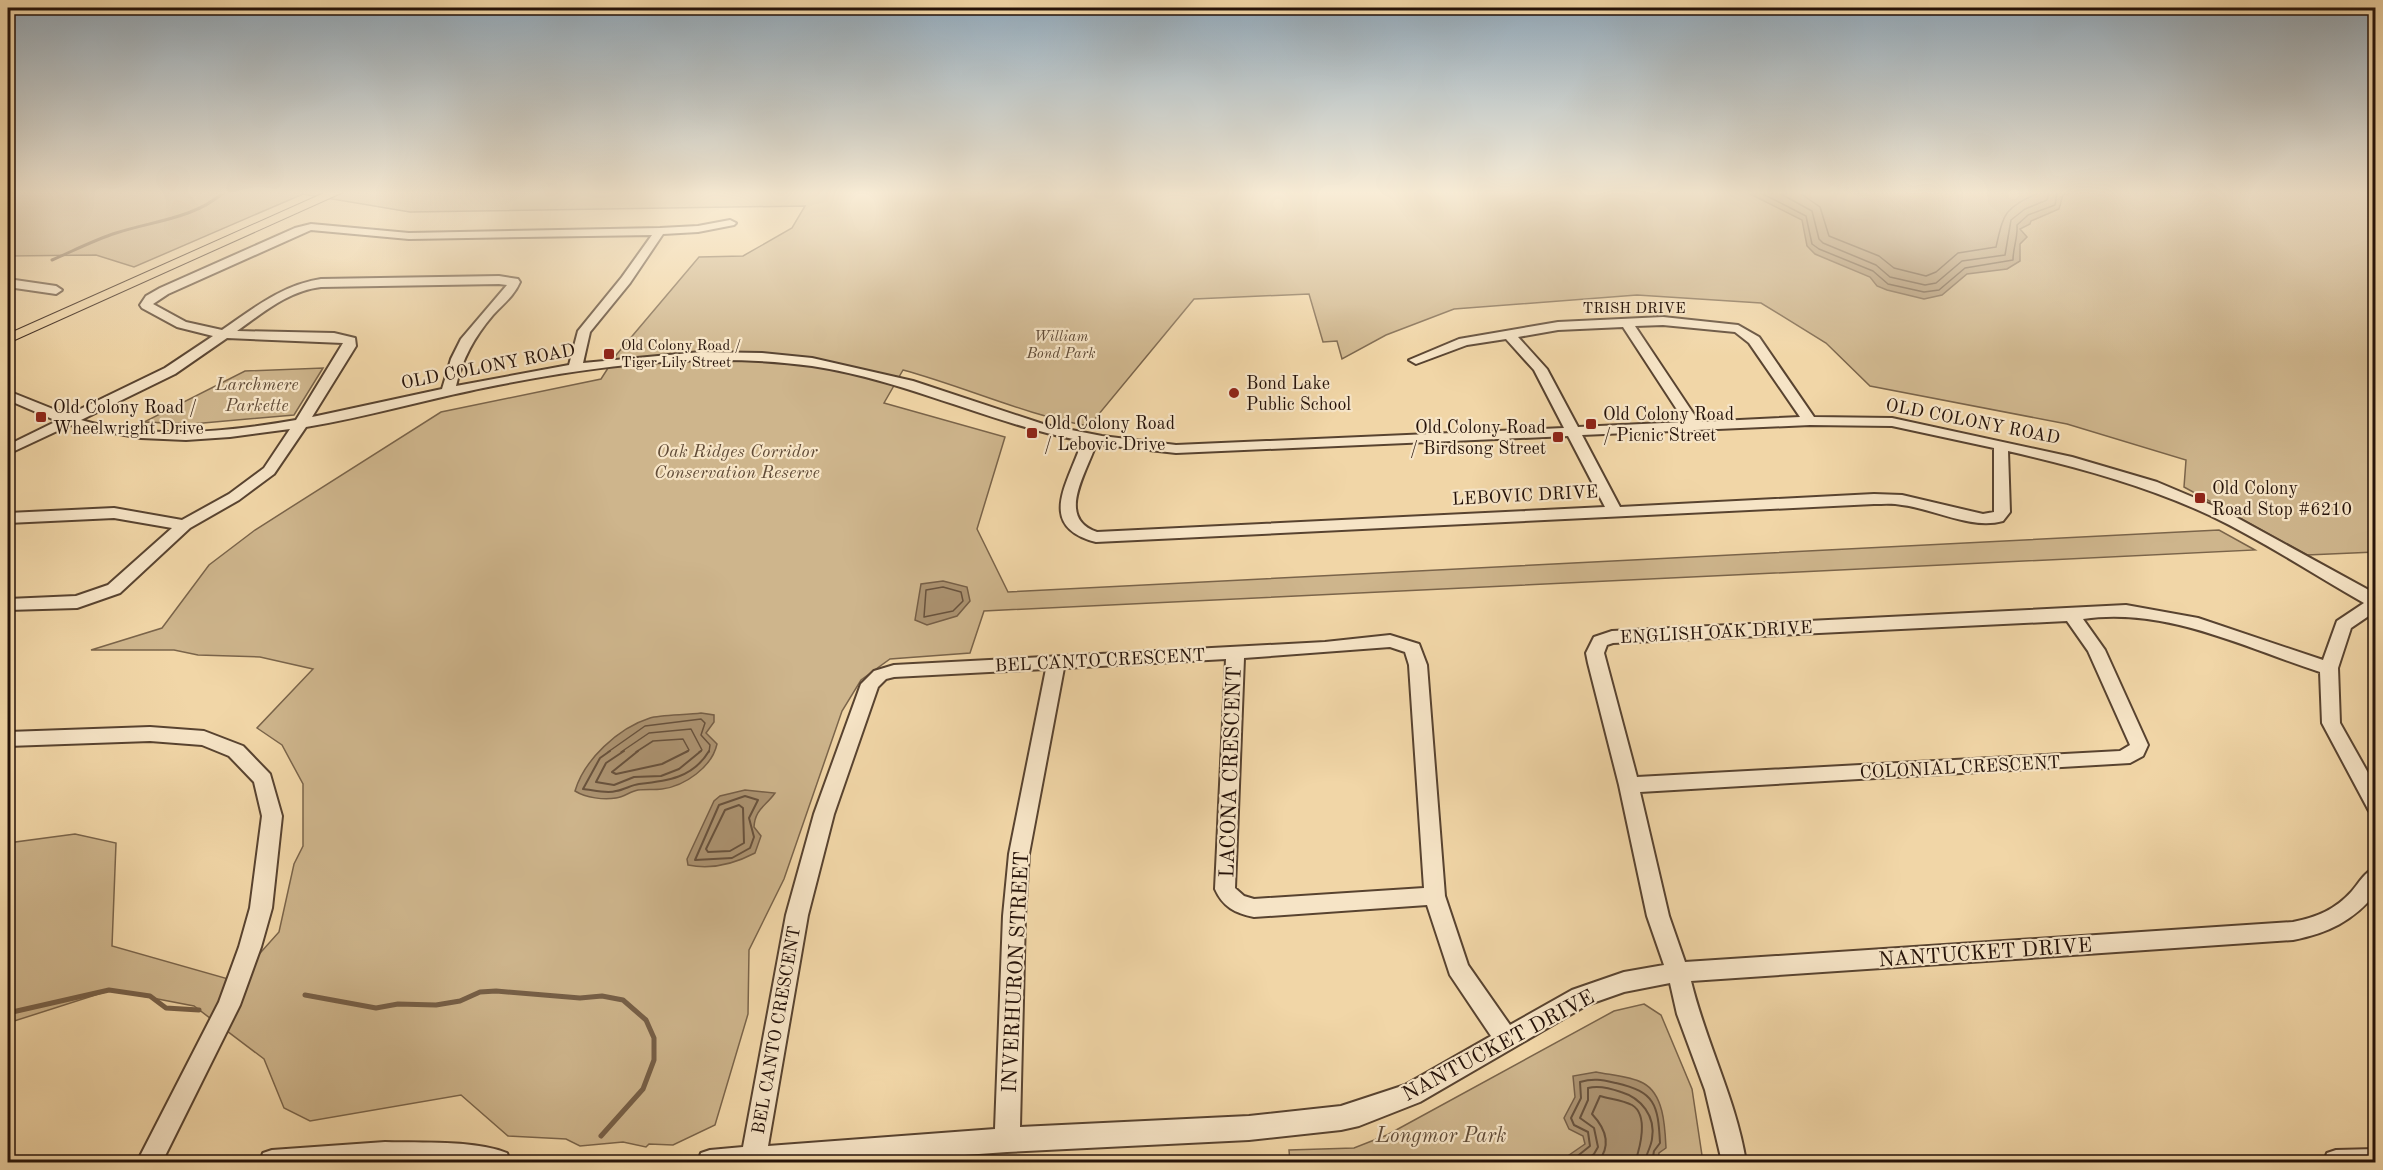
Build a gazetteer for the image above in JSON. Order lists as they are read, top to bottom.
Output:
{
  "streets": {
    "street": [
      "TRISH DRIVE",
      "OLD COLONY ROAD",
      "LEBOVIC DRIVE",
      "ENGLISH OAK DRIVE",
      "BEL CANTO CRESCENT",
      "COLONIAL CRESCENT",
      "LACONA CRESCENT",
      "NANTUCKET DRIVE",
      "INVERHURON STREET"
    ]
  },
  "crossings": [
    ["TRISH DRIVE", "OLD COLONY ROAD"],
    ["OLD COLONY ROAD", "LEBOVIC DRIVE"],
    ["ENGLISH OAK DRIVE", "COLONIAL CRESCENT"],
    ["ENGLISH OAK DRIVE", "NANTUCKET DRIVE"],
    ["BEL CANTO CRESCENT", "LACONA CRESCENT"],
    ["BEL CANTO CRESCENT", "NANTUCKET DRIVE"],
    ["BEL CANTO CRESCENT", "INVERHURON STREET"],
    ["NANTUCKET DRIVE", "INVERHURON STREET"]
  ],
  "parks": [
    "William Bond Park",
    "Larchmere Parkette",
    "Oak Ridges Corridor Conservation Reserve",
    "Longmor Park"
  ],
  "places": {
    "transit": [
      "Old Colony Road / Tiger Lily Street",
      "Old Colony Road / Wheelwright Drive",
      "Old Colony Road / Picnic Street",
      "Old Colony Road / Lebovic Drive",
      "Old Colony Road / Birdsong Street",
      "Old Colony Road Stop #6210"
    ],
    "other": ["Bond Lake Public School"]
  }
}
